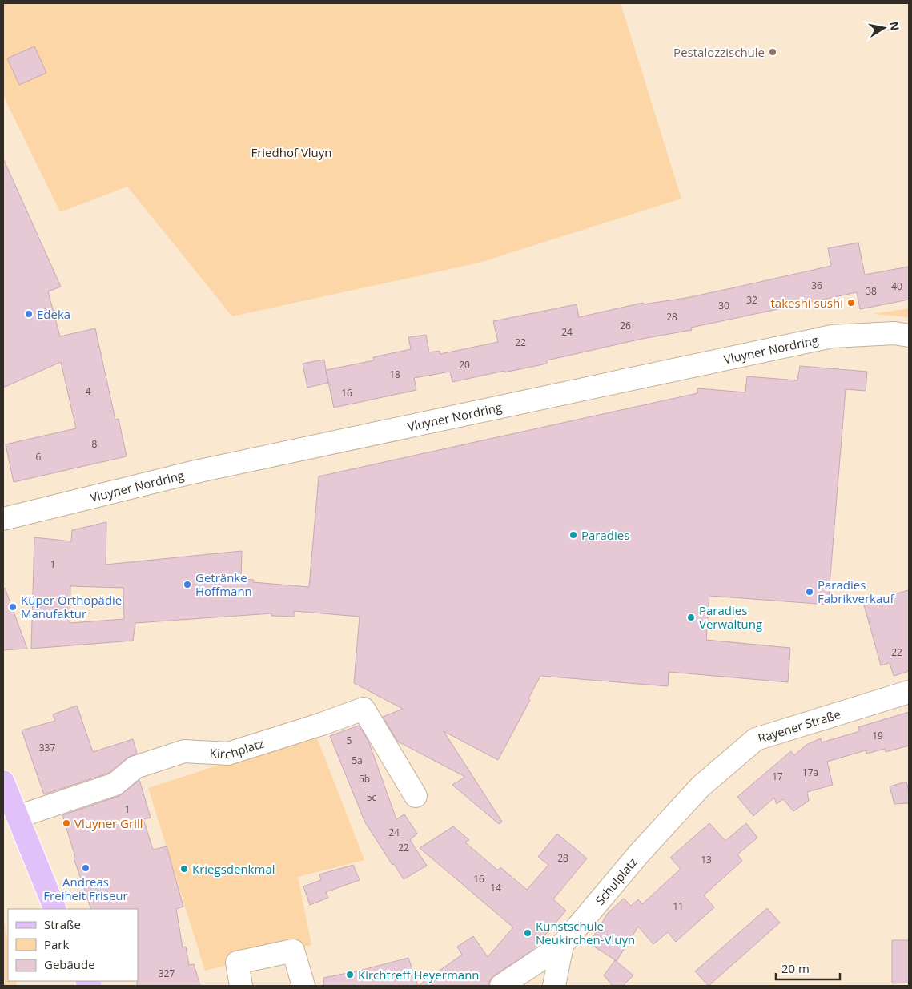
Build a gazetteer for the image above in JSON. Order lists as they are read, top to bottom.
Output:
{
  "streets": {
    "street": [
      "Vluyner Nordring",
      "Rayener Straße",
      "Kirchplatz",
      "Schulplatz"
    ]
  },
  "crossings": [
    ["Rayener Straße", "Schulplatz"]
  ],
  "parks": ["Friedhof Vluyn"],
  "places": [
    "Pestalozzischule",
    "takeshi sushi",
    "Edeka",
    "Paradies",
    "Getränke Hoffmann",
    "Paradies Fabrikverkauf",
    "Küper Orthopädie Manufaktur",
    "Paradies Verwaltung",
    "Vluyner Grill",
    "Andreas Freiheit Friseur",
    "Kriegsdenkmal",
    "Kunstschule Neukirchen-Vluyn",
    "Kirchtreff Heyermann"
  ],
  "house_numbers": [
    "36",
    "40",
    "38",
    "32",
    "30",
    "28",
    "26",
    "24",
    "22",
    "20",
    "18",
    "4",
    "16",
    "8",
    "6",
    "1",
    "22",
    "19",
    "5",
    "337",
    "5a",
    "17a",
    "17",
    "5b",
    "5c",
    "1",
    "24",
    "22",
    "28",
    "13",
    "16",
    "14",
    "11",
    "327"
  ],
  "legend": ["Straße", "Park", "Gebäude"],
  "scale_bar": "20 m",
  "north": "right"
}
